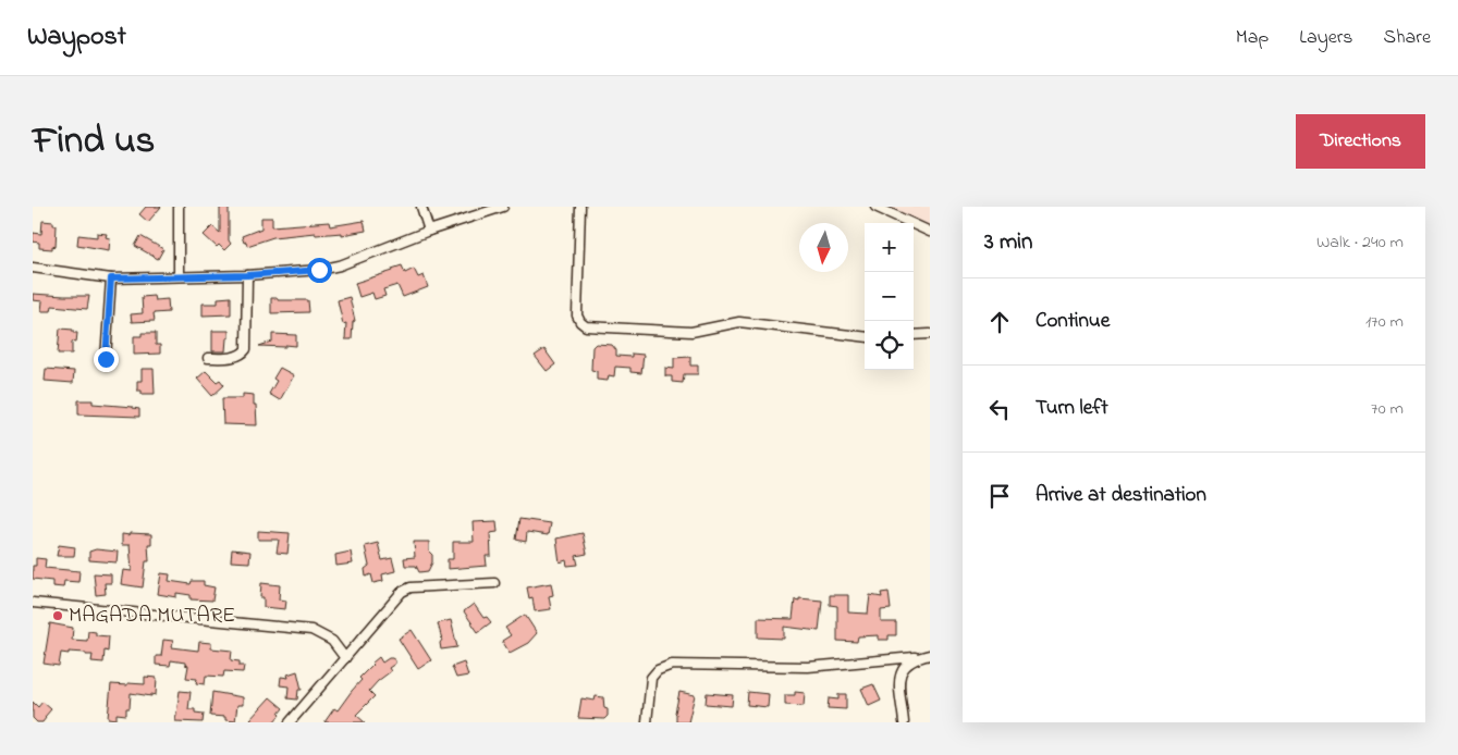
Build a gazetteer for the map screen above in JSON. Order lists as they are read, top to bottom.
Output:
{
  "places": ["MAGADA MUTARE"],
  "north": "bottom",
  "page": {
    "header": "Waypost",
    "nav": ["Map", "Layers", "Share"],
    "title": "Find us",
    "buttons": "Directions",
    "heading": ["3 min", "Walk · 240 m"],
    "map_buttons": ["+", "−"],
    "list": [
      ["Continue", "170 m"],
      ["Turn left", "70 m"],
      "Arrive at destination"
    ]
  }
}
